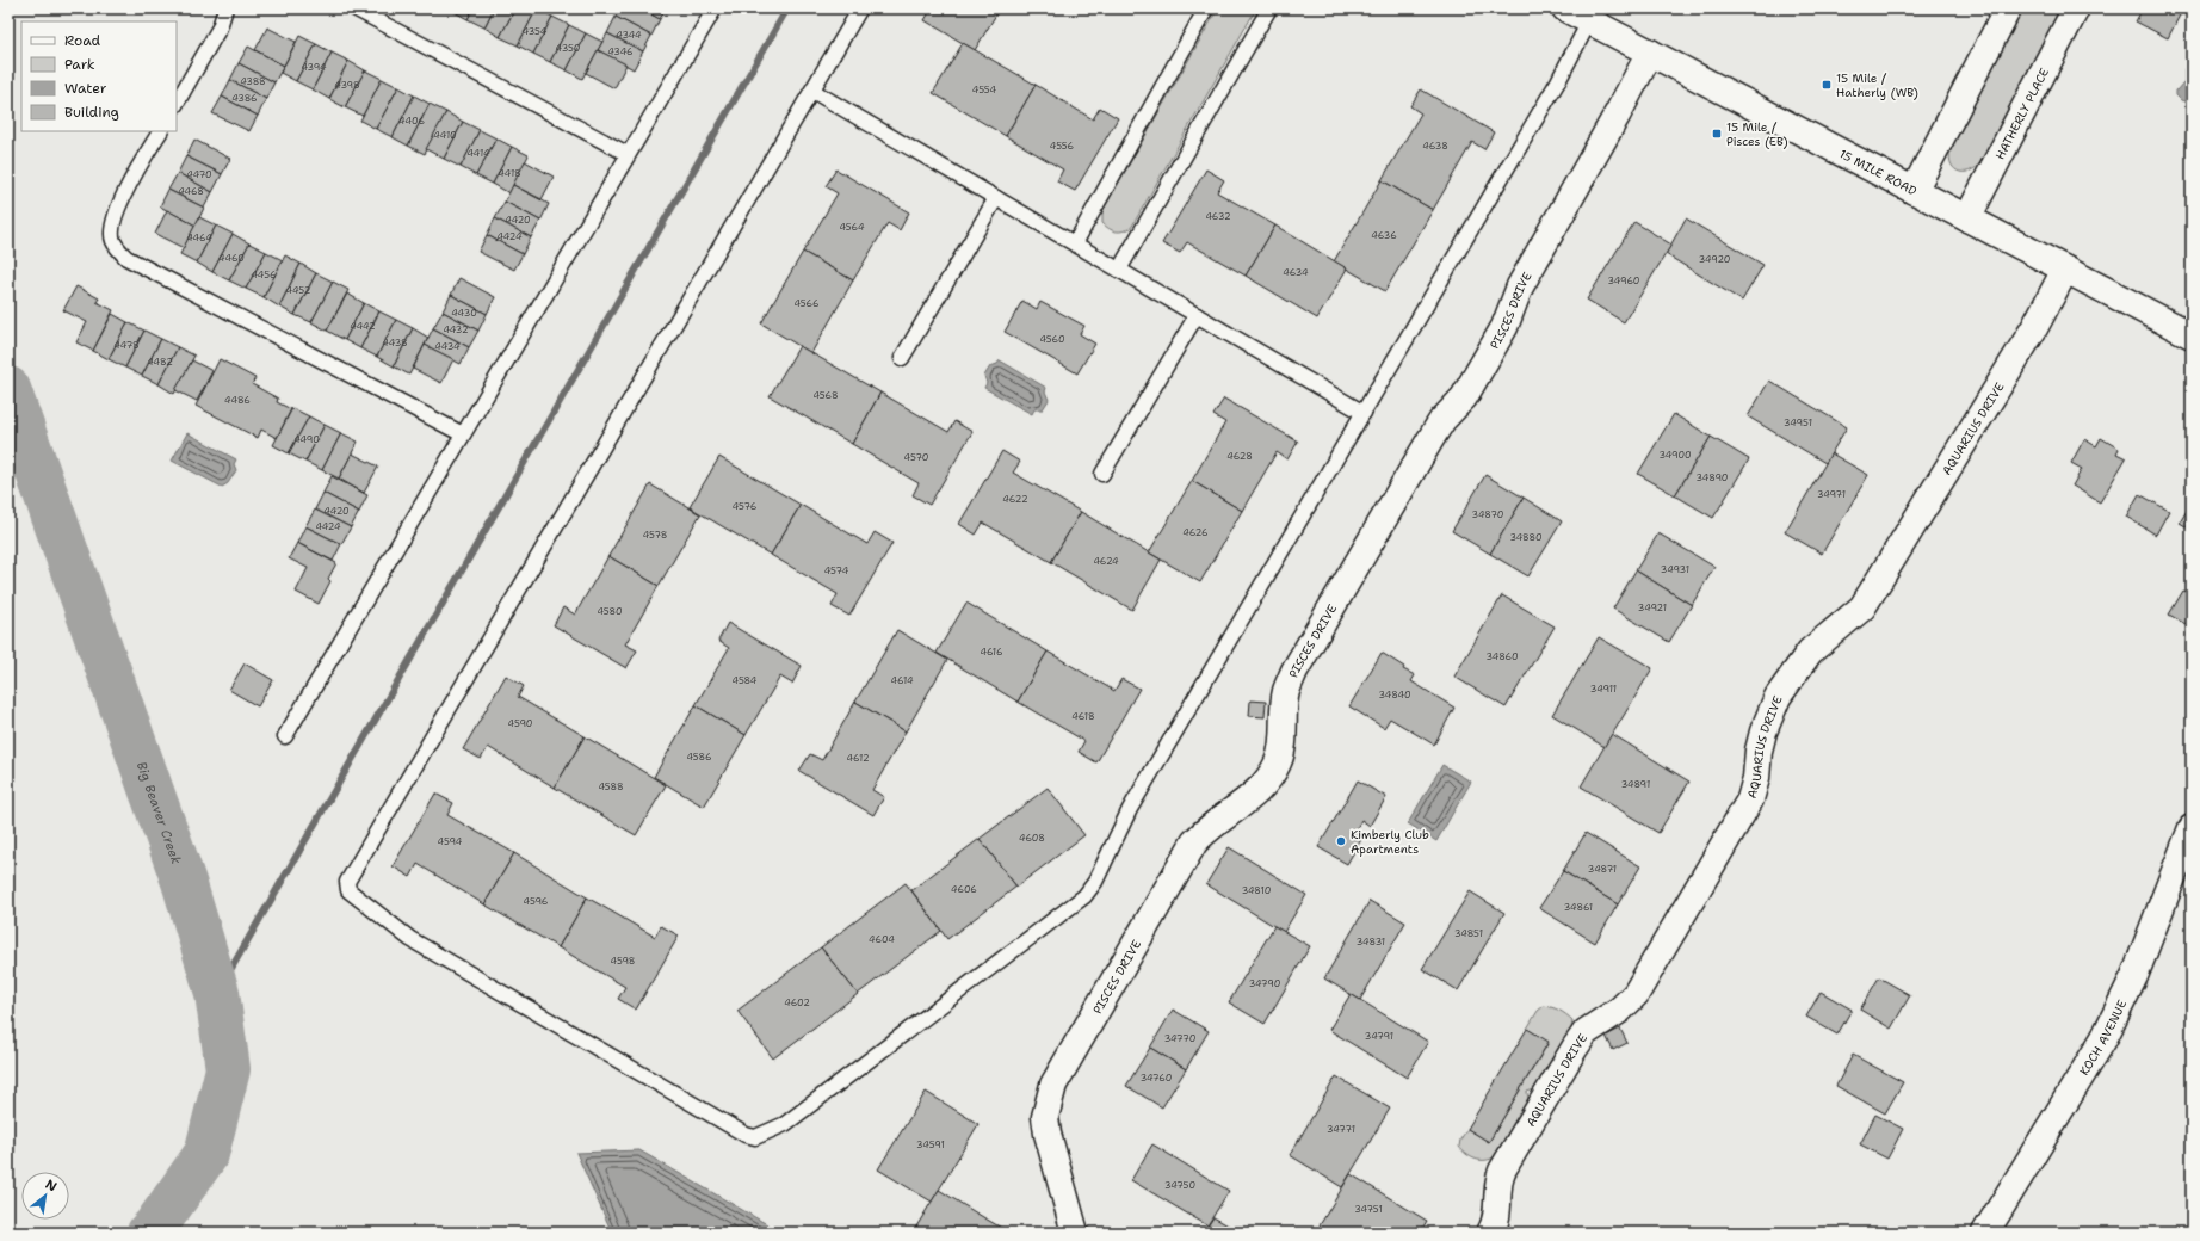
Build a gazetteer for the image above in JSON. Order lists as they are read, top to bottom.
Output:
{
  "streets": {
    "street": [
      "HATHERLY PLACE",
      "15 MILE ROAD",
      "PISCES DRIVE",
      "AQUARIUS DRIVE",
      "KOCH AVENUE"
    ]
  },
  "crossings": [
    ["HATHERLY PLACE", "15 MILE ROAD"],
    ["15 MILE ROAD", "PISCES DRIVE"],
    ["15 MILE ROAD", "AQUARIUS DRIVE"]
  ],
  "water": ["Big Beaver Creek"],
  "places": {
    "transit": ["15 Mile / Hatherly (WB)", "15 Mile / Pisces (EB)"],
    "other": ["Kimberly Club Apartments"]
  },
  "house_numbers": [
    "4354",
    "4344",
    "4350",
    "4346",
    "4394",
    "4388",
    "4398",
    "4554",
    "4386",
    "4406",
    "4410",
    "4556",
    "4638",
    "4414",
    "4418",
    "4470",
    "4468",
    "4632",
    "4420",
    "4564",
    "4636",
    "4424",
    "4464",
    "4460",
    "34920",
    "4634",
    "4456",
    "34960",
    "4452",
    "4566",
    "4430",
    "4442",
    "4432",
    "4560",
    "4438",
    "4478",
    "4434",
    "4482",
    "4568",
    "4486",
    "34951",
    "4490",
    "34900",
    "4628",
    "4570",
    "34890",
    "34971",
    "4622",
    "4576",
    "4420",
    "34870",
    "4424",
    "4626",
    "4578",
    "34880",
    "4624",
    "34931",
    "4574",
    "34921",
    "4580",
    "4616",
    "34860",
    "4584",
    "4614",
    "34911",
    "34840",
    "4618",
    "4590",
    "4586",
    "4612",
    "34891",
    "4588",
    "4608",
    "4594",
    "34871",
    "4606",
    "34810",
    "4596",
    "34861",
    "34851",
    "4604",
    "34831",
    "4598",
    "34790",
    "4602",
    "34791",
    "34770",
    "34760",
    "34771",
    "34591",
    "34750",
    "34751"
  ],
  "legend": [
    "Road",
    "Park",
    "Water",
    "Building"
  ],
  "north": "top right"
}
